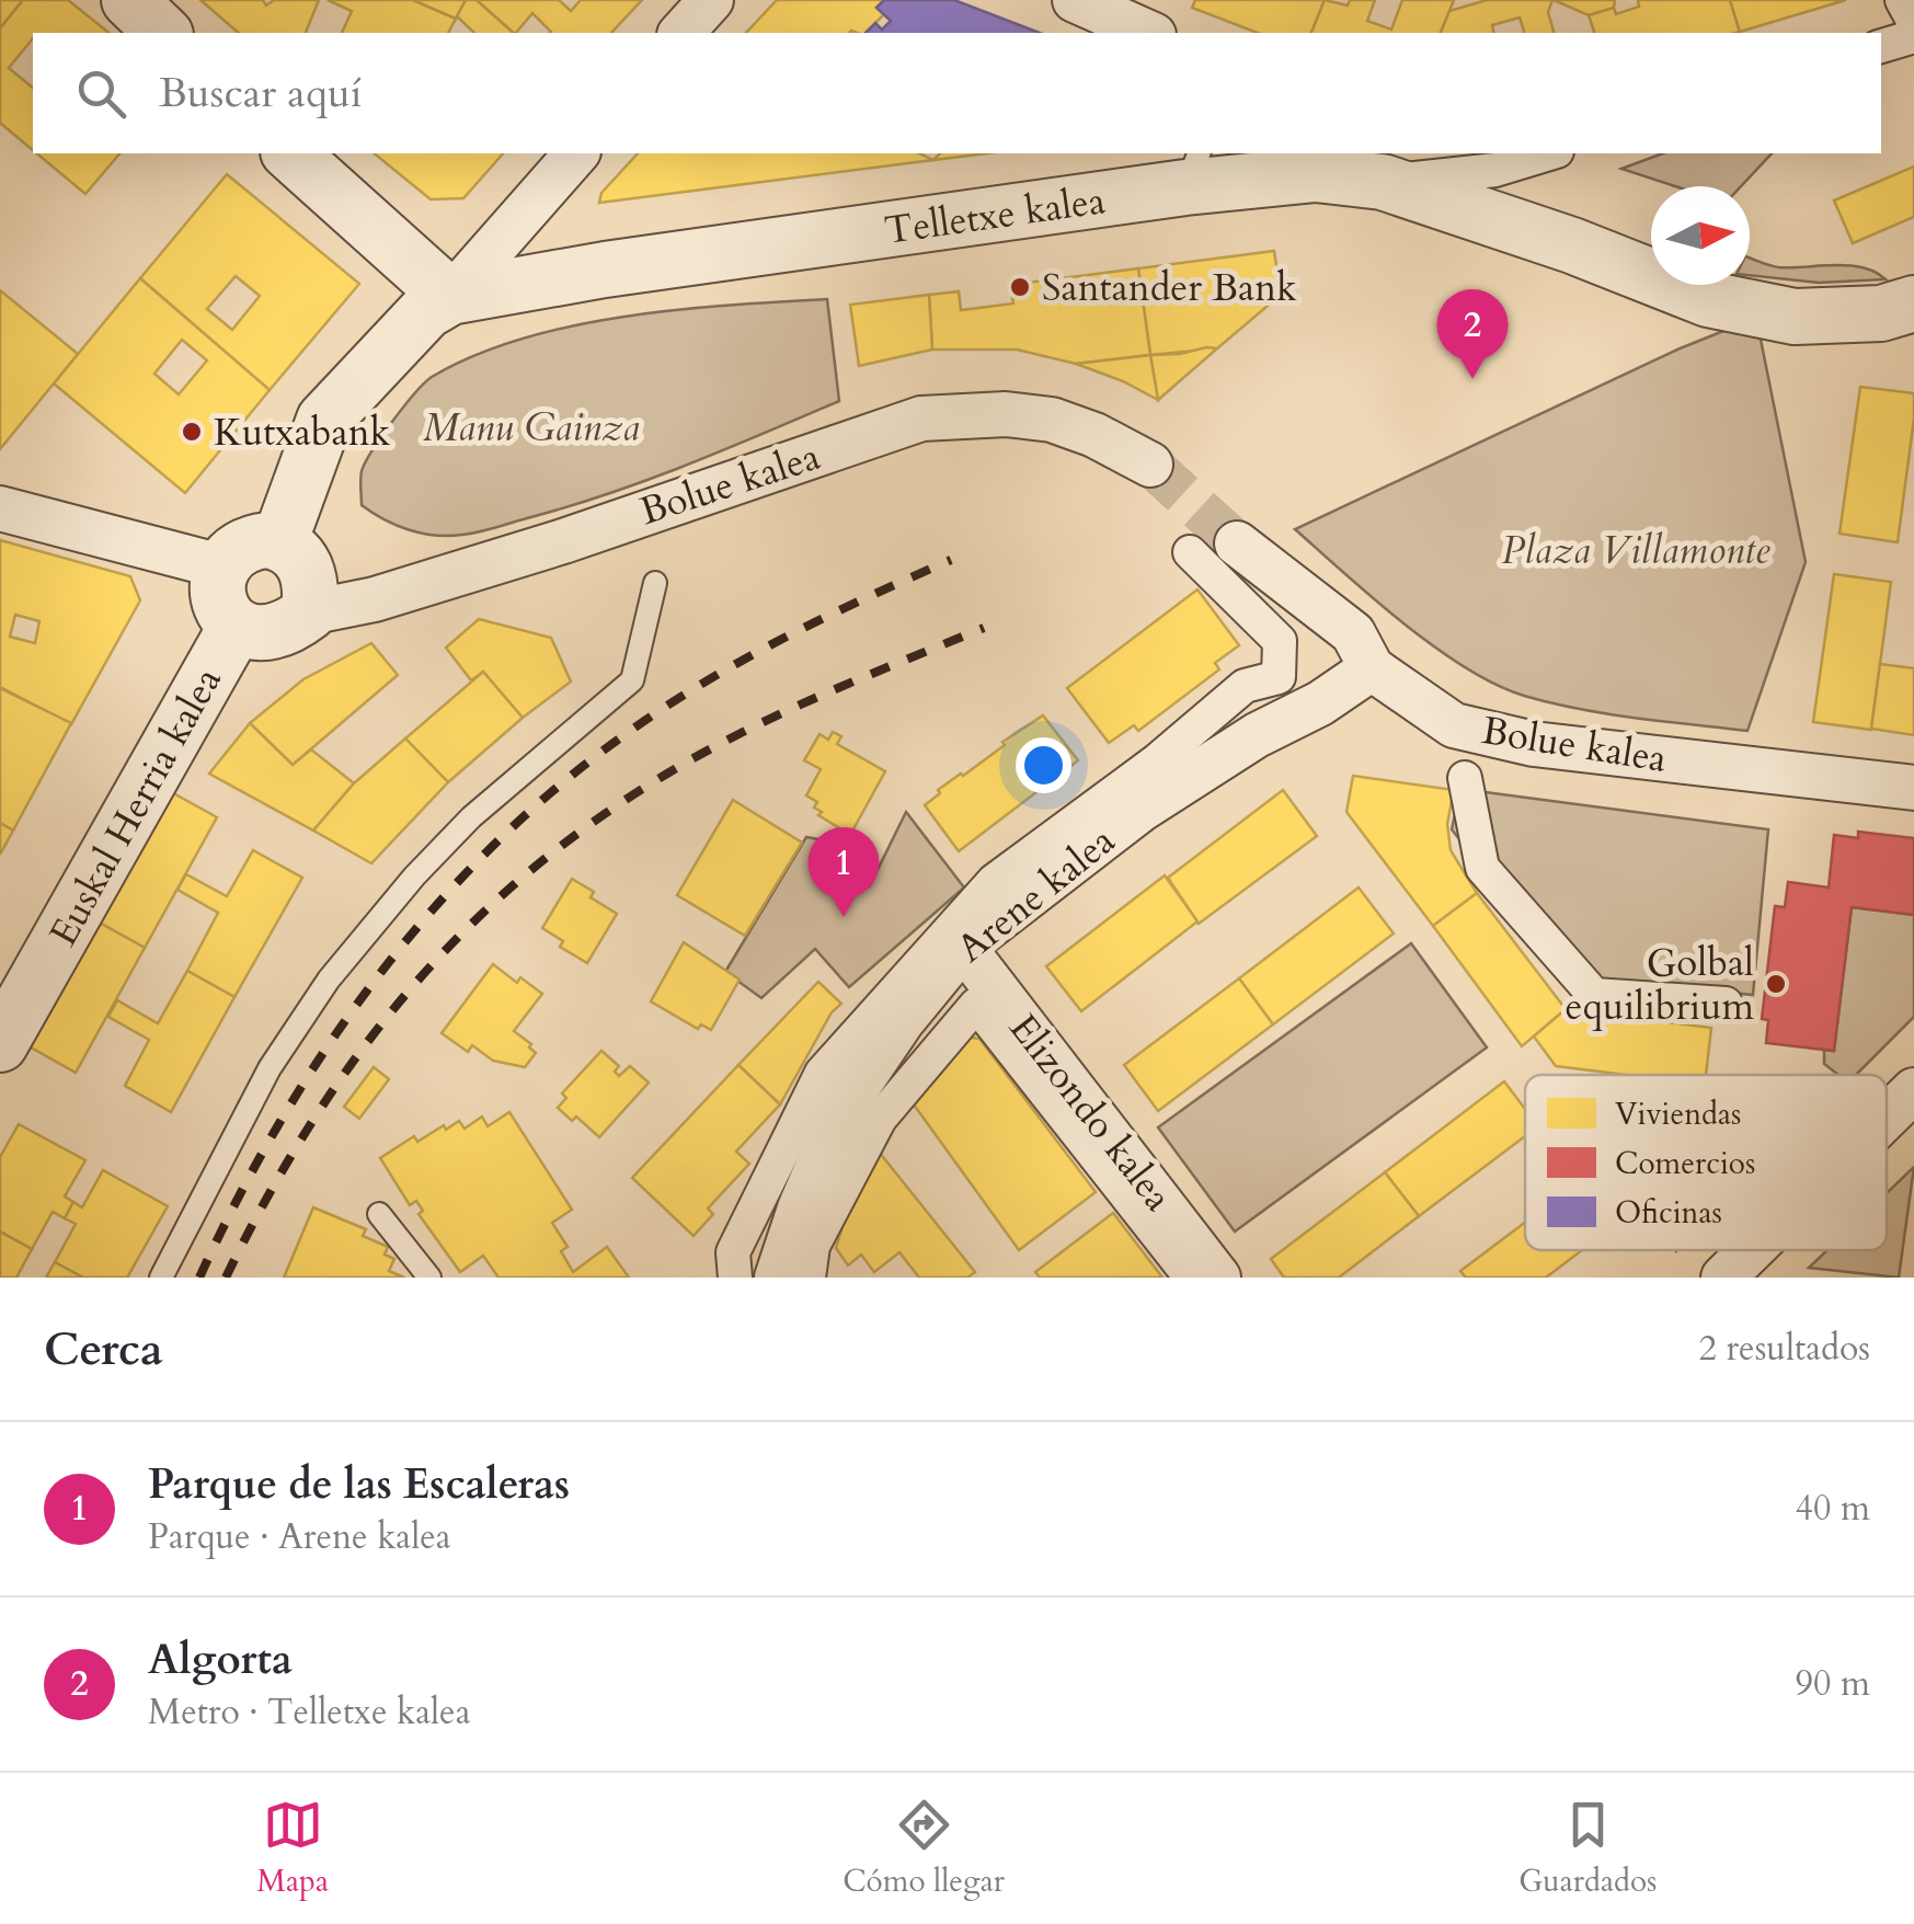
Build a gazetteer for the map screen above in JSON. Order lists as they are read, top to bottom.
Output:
{
  "streets": {
    "street": [
      "Telletxe kalea",
      "Bolue kalea",
      "Euskal Herria kalea",
      "Arene kalea",
      "Elizondo kalea"
    ]
  },
  "crossings": [
    ["Bolue kalea", "Euskal Herria kalea"],
    ["Bolue kalea", "Arene kalea"],
    ["Arene kalea", "Elizondo kalea"]
  ],
  "parks": ["Manu Gainza", "Plaza Villamonte"],
  "places": ["Santander Bank", "Kutxabank", "Golbal equilibrium"],
  "legend": ["Viviendas", "Comercios", "Oficinas"],
  "north": "right",
  "page": {
    "search": "Buscar aquí",
    "pins": ["2", "1"],
    "heading": ["Cerca", "2 resultados"],
    "list": [
      {
        "mark": "1",
        "name": "Parque de las Escaleras",
        "note": "Parque · Arene kalea",
        "value": "40 m"
      },
      {
        "mark": "2",
        "name": "Algorta",
        "note": "Metro · Telletxe kalea",
        "value": "90 m"
      }
    ],
    "nav": ["Mapa", "Cómo llegar", "Guardados"]
  }
}
